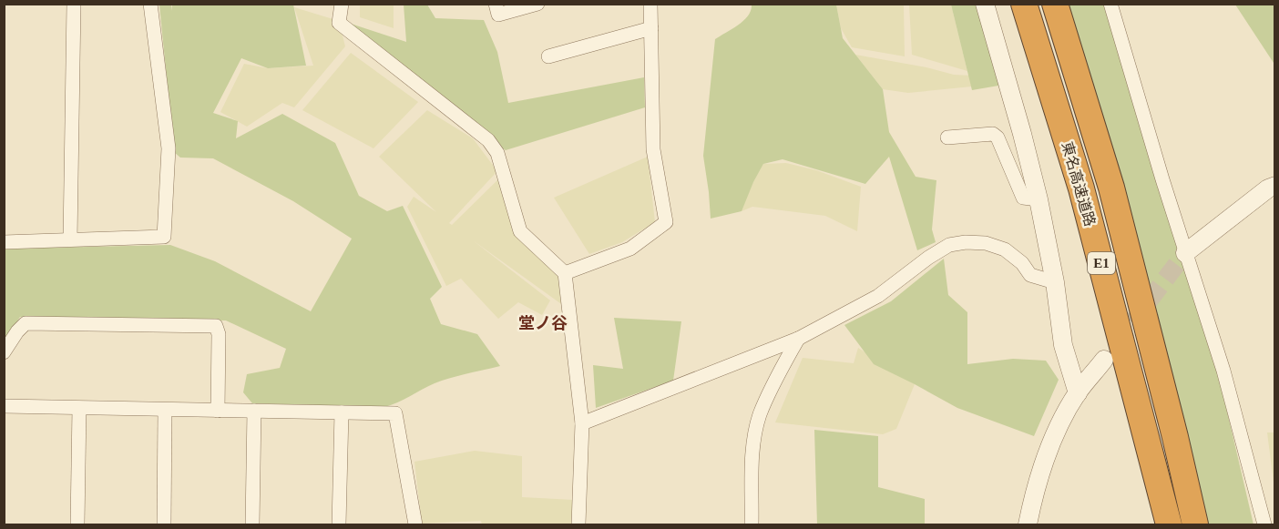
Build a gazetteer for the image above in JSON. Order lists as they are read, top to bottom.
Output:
{
  "streets": {
    "highway": ["東名高速道路", "E1"]
  },
  "districts": ["堂ノ谷"]
}
